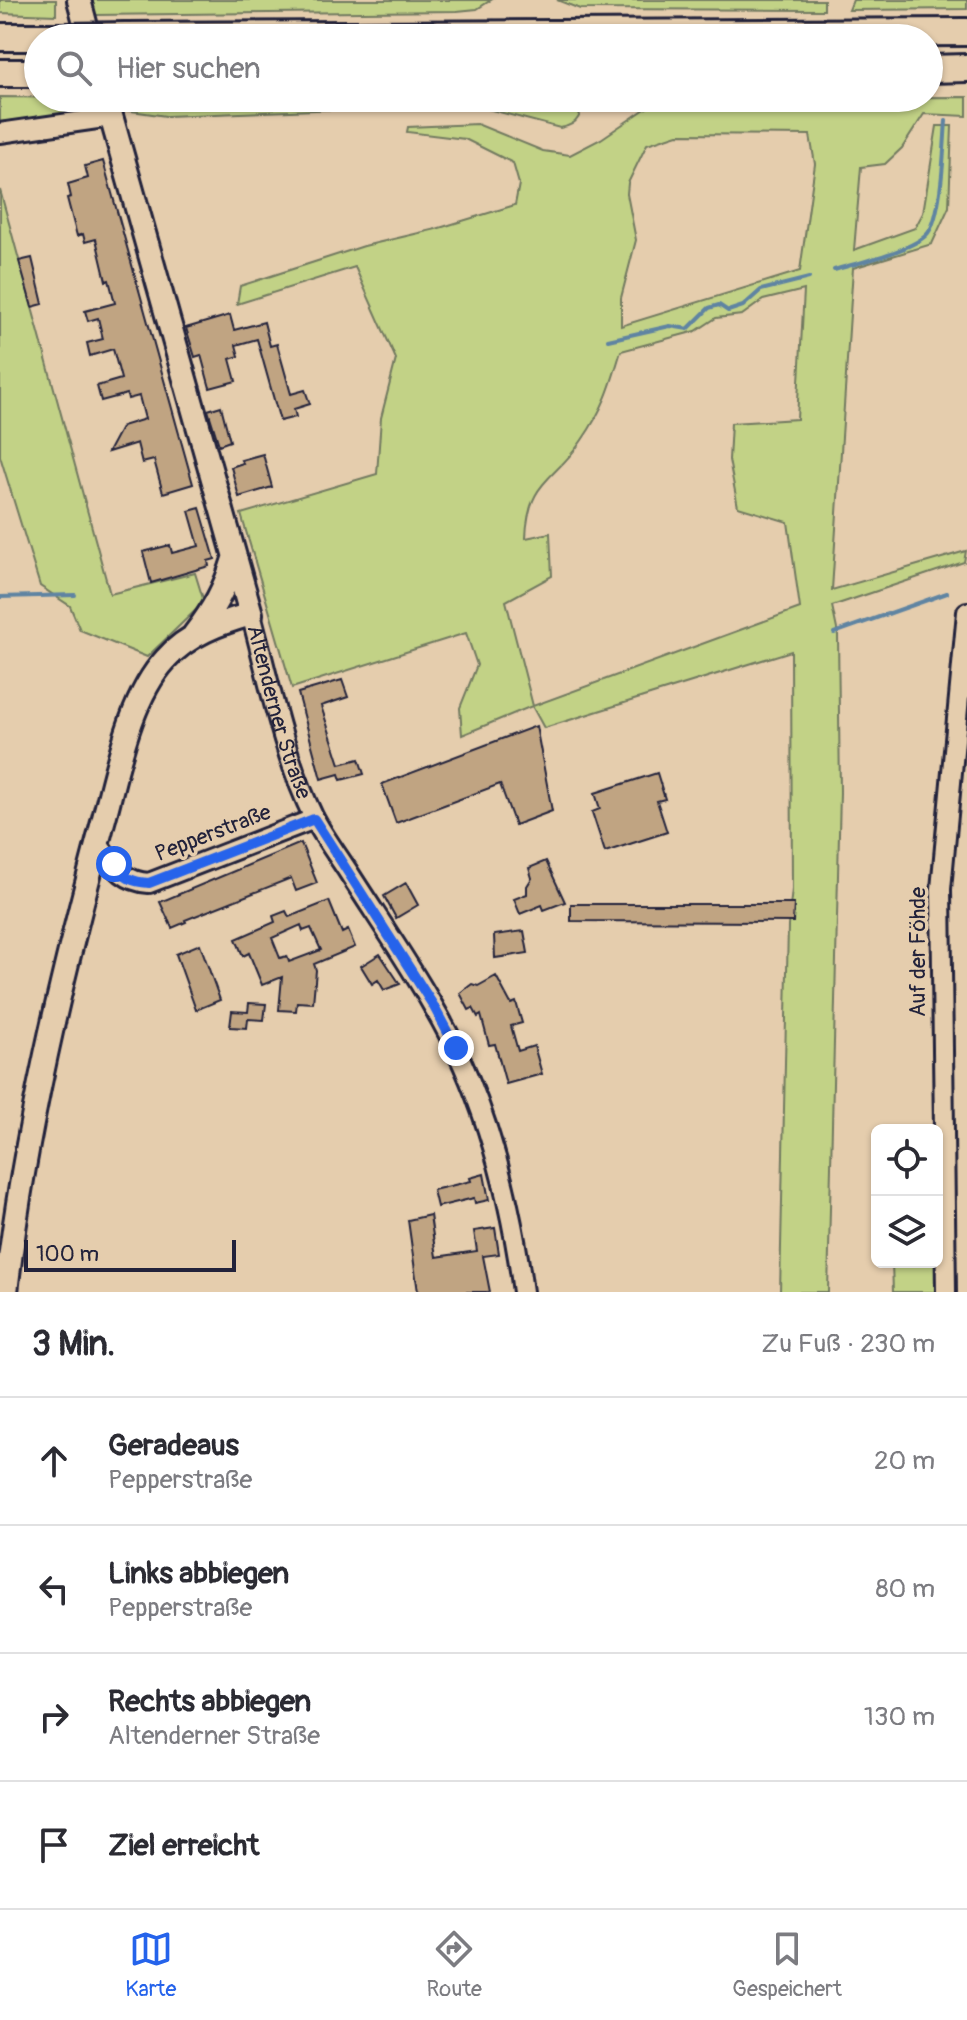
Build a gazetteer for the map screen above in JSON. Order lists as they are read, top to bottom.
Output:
{
  "streets": {
    "main road": ["Altenderner Straße"],
    "street": ["Pepperstraße", "Auf der Föhde"]
  },
  "crossings": [
    ["Altenderner Straße", "Pepperstraße"]
  ],
  "scale_bar": "100 m",
  "page": {
    "search": "Hier suchen",
    "scale": "100 m",
    "heading": ["3 Min.", "Zu Fuß · 230 m"],
    "list": [
      ["Geradeaus", "Pepperstraße", "20 m"],
      ["Links abbiegen", "Pepperstraße", "80 m"],
      ["Rechts abbiegen", "Altenderner Straße", "130 m"],
      "Ziel erreicht"
    ],
    "nav": ["Karte", "Route", "Gespeichert"]
  }
}
